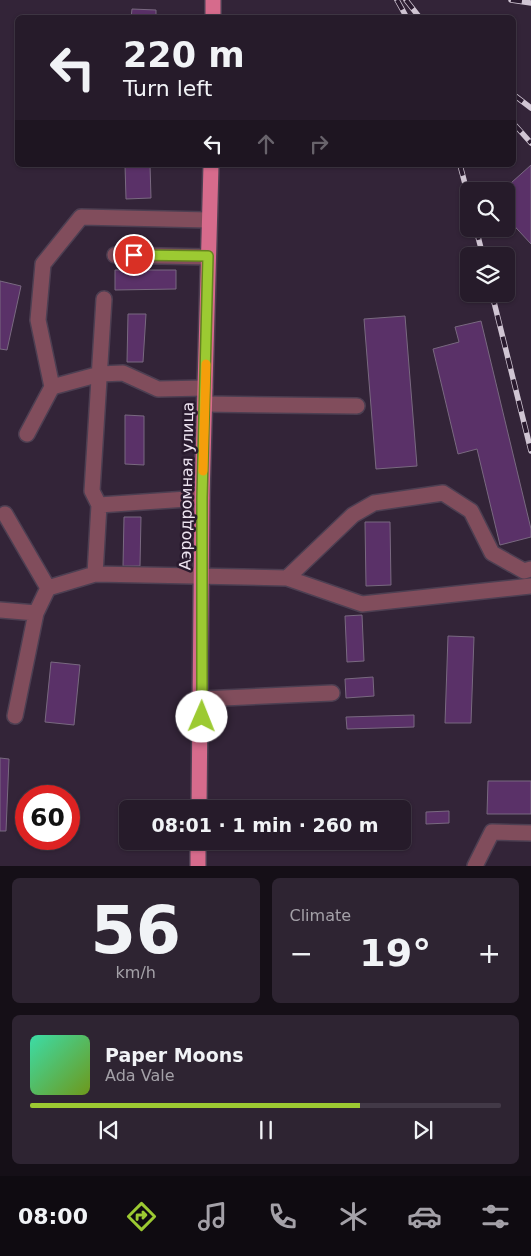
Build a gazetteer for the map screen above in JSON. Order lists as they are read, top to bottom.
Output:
{
  "streets": {
    "main road": ["Аэродромная улица"]
  },
  "page": {
    "turn": ["220 m", "Turn left"],
    "limit": "60",
    "trip": "08:01 · 1 min · 260 m",
    "tile": [
      ["56", "km/h"],
      "Climate"
    ],
    "heat": ["−", "19°", "+"],
    "song": ["Paper Moons", "Ada Vale"],
    "tabs": "08:00"
  }
}
